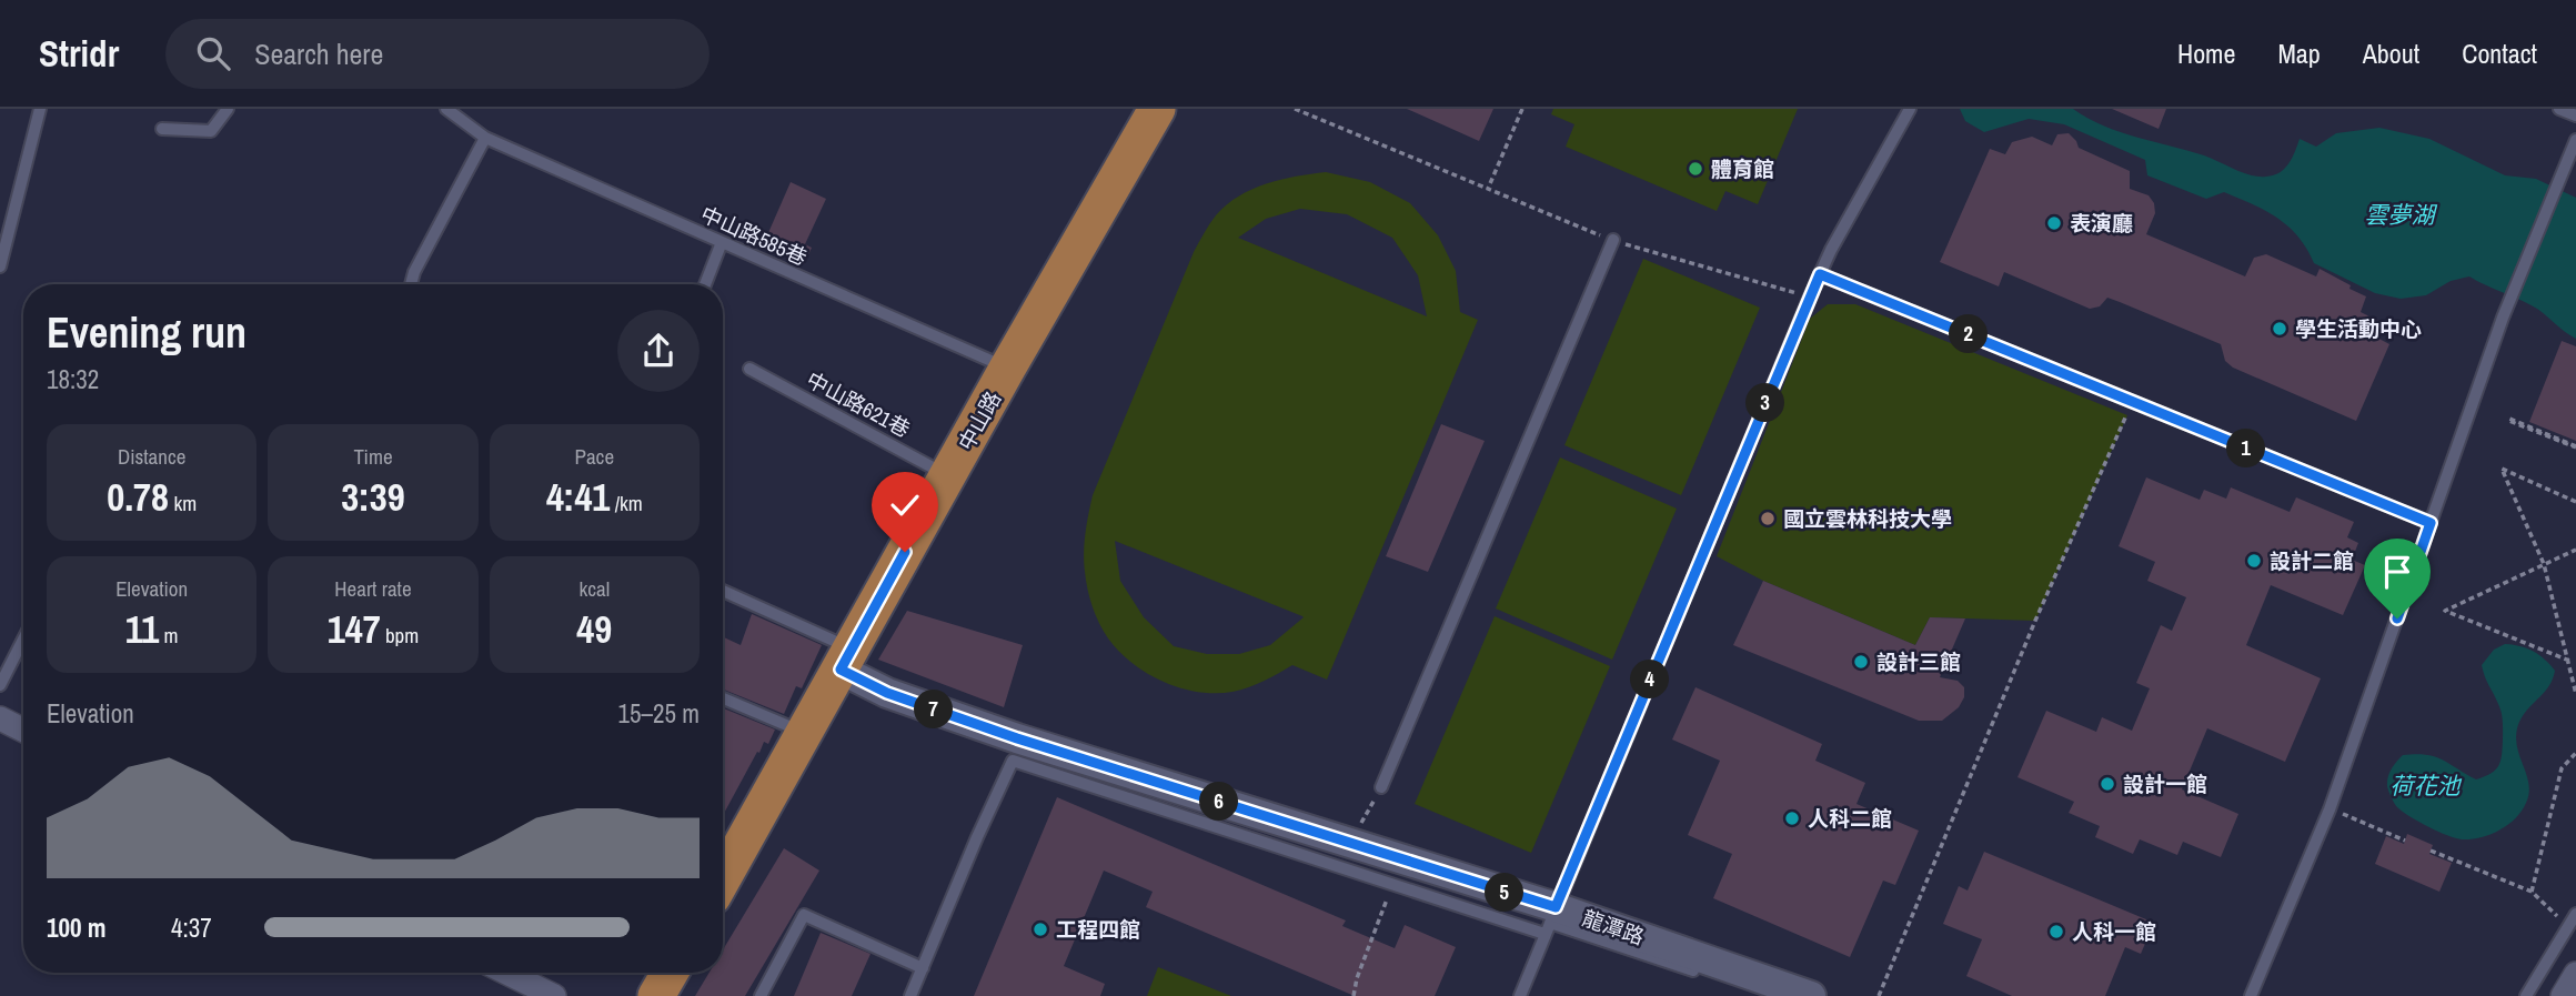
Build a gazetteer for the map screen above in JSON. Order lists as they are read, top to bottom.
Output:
{
  "streets": {
    "main road": ["中山路"],
    "street": ["龍潭路"],
    "lane": ["中山路585巷", "中山路621巷"]
  },
  "crossings": [
    ["中山路585巷", "中山路"],
    ["中山路621巷", "中山路"],
    ["中山路", "龍潭路"]
  ],
  "water": ["雲夢湖", "荷花池"],
  "places": [
    "體育館",
    "表演廳",
    "學生活動中心",
    "國立雲林科技大學",
    "設計二館",
    "設計三館",
    "設計一館",
    "人科二館",
    "工程四館",
    "人科一館"
  ],
  "page": {
    "header": "Stridr",
    "search": "Search here",
    "nav": [
      "Home",
      "Map",
      "About",
      "Contact"
    ],
    "heading": ["Evening run", "18:32"],
    "pins": [
      "2",
      "3",
      "1",
      "4",
      "7",
      "6",
      "5"
    ],
    "stats": [
      ["Distance", "0.78 km"],
      ["Time", "3:39"],
      ["Pace", "4:41 /km"],
      ["Elevation", "11 m"],
      ["Heart rate", "147 bpm"],
      ["kcal", "49"]
    ],
    "chart": ["Elevation", "15–25 m"],
    "list": [
      {
        "name": "100 m",
        "note": "4:37"
      }
    ]
  }
}
